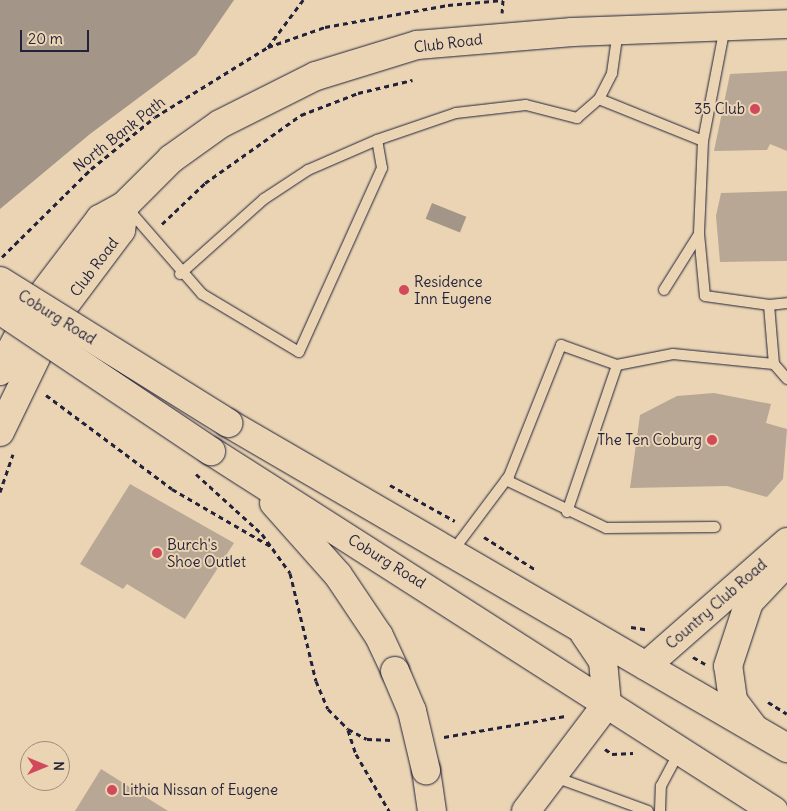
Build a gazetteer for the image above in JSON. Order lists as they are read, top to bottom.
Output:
{
  "streets": {
    "main road": ["Club Road", "Coburg Road", "Country Club Road"],
    "path": ["North Bank Path"]
  },
  "crossings": [
    ["Coburg Road", "Country Club Road"]
  ],
  "places": [
    "35 Club",
    "Residence Inn Eugene",
    "The Ten Coburg",
    "Burch's Shoe Outlet",
    "Lithia Nissan of Eugene"
  ],
  "scale_bar": "20 m",
  "north": "right"
}
